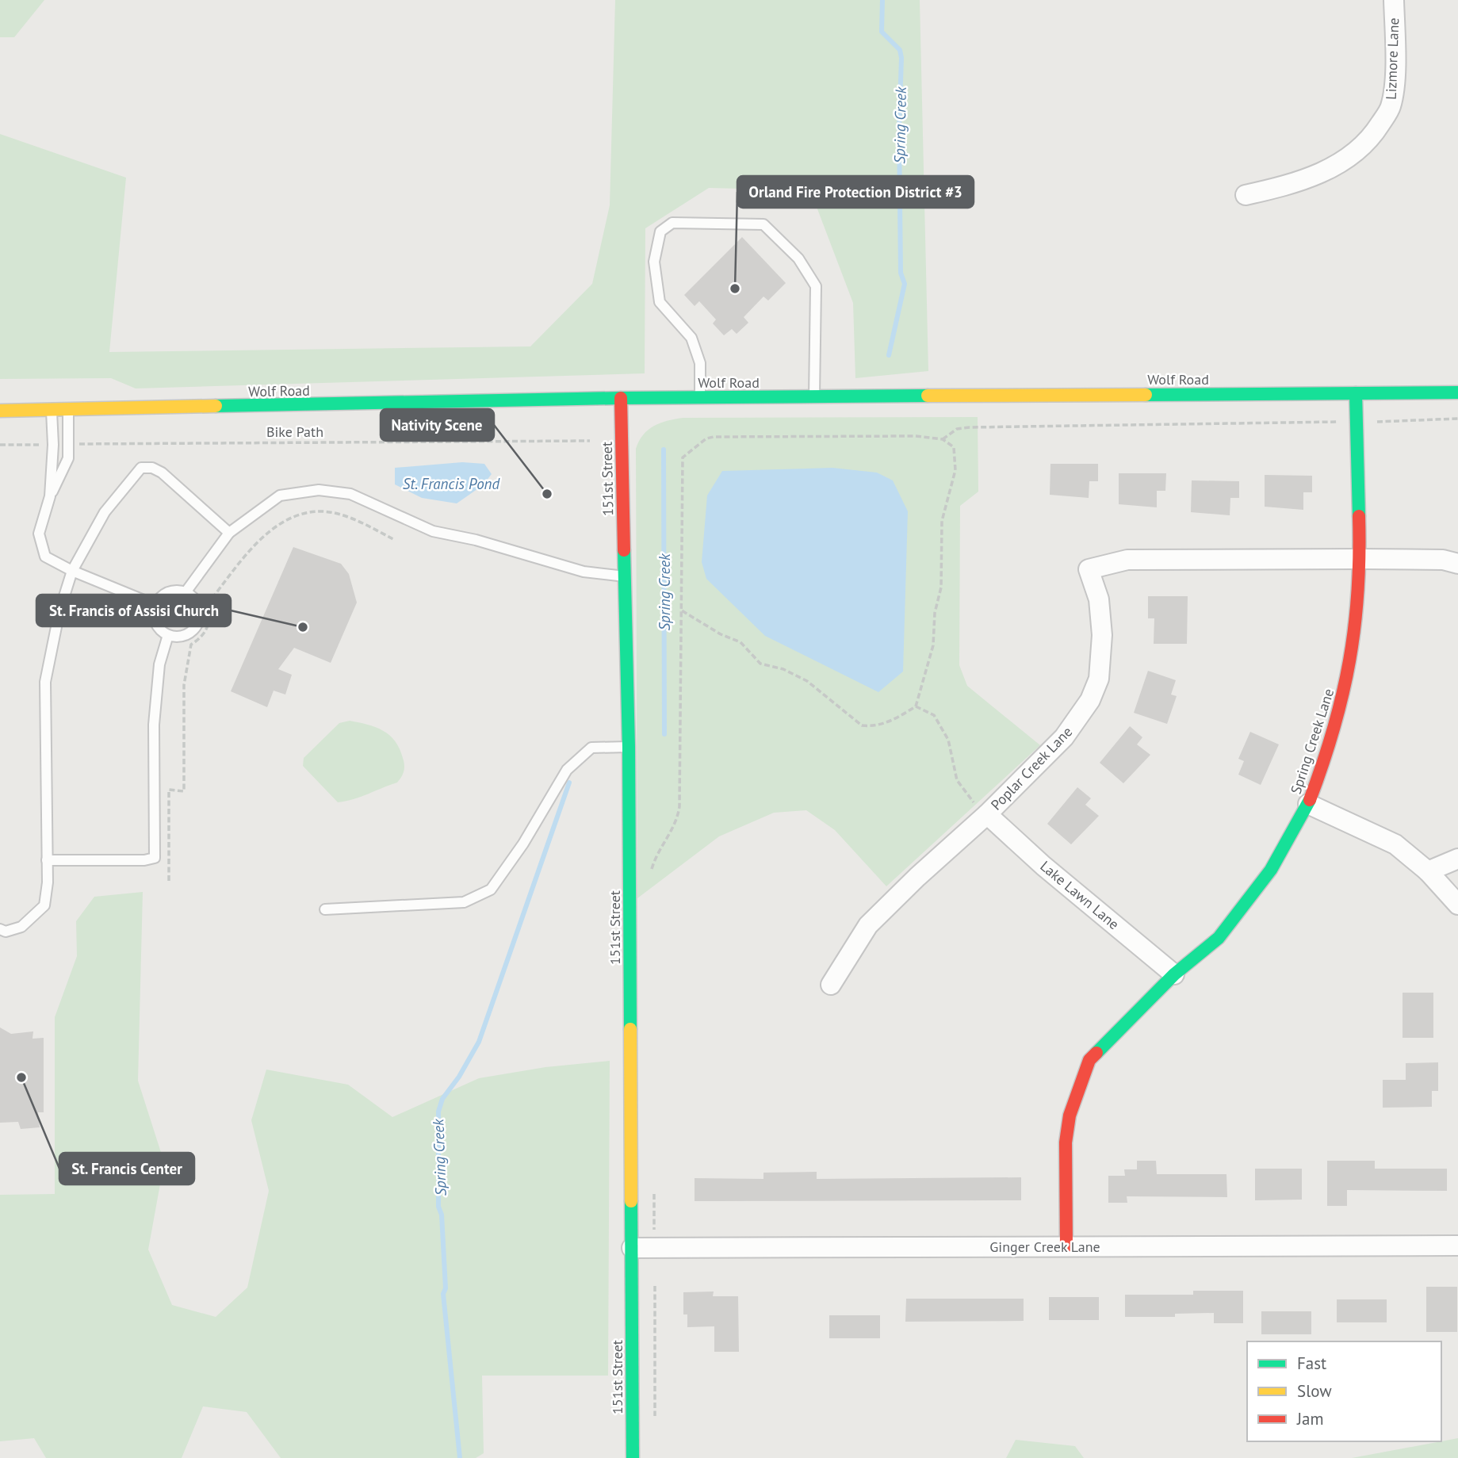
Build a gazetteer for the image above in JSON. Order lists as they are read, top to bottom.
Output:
{
  "streets": {
    "street": [
      "Lizmore Lane",
      "Wolf Road",
      "151st Street",
      "Spring Creek Lane",
      "Poplar Creek Lane",
      "Lake Lawn Lane",
      "Ginger Creek Lane"
    ],
    "path": ["Bike Path"]
  },
  "crossings": [
    ["Wolf Road", "151st Street"],
    ["Wolf Road", "Spring Creek Lane"],
    ["151st Street", "Ginger Creek Lane"],
    ["Spring Creek Lane", "Poplar Creek Lane"],
    ["Spring Creek Lane", "Lake Lawn Lane"],
    ["Spring Creek Lane", "Ginger Creek Lane"],
    ["Poplar Creek Lane", "Lake Lawn Lane"]
  ],
  "water": ["Spring Creek", "St. Francis Pond"],
  "places": [
    "Orland Fire Protection District #3",
    "Nativity Scene",
    "St. Francis of Assisi Church",
    "St. Francis Center"
  ],
  "legend": ["Fast", "Slow", "Jam"]
}
